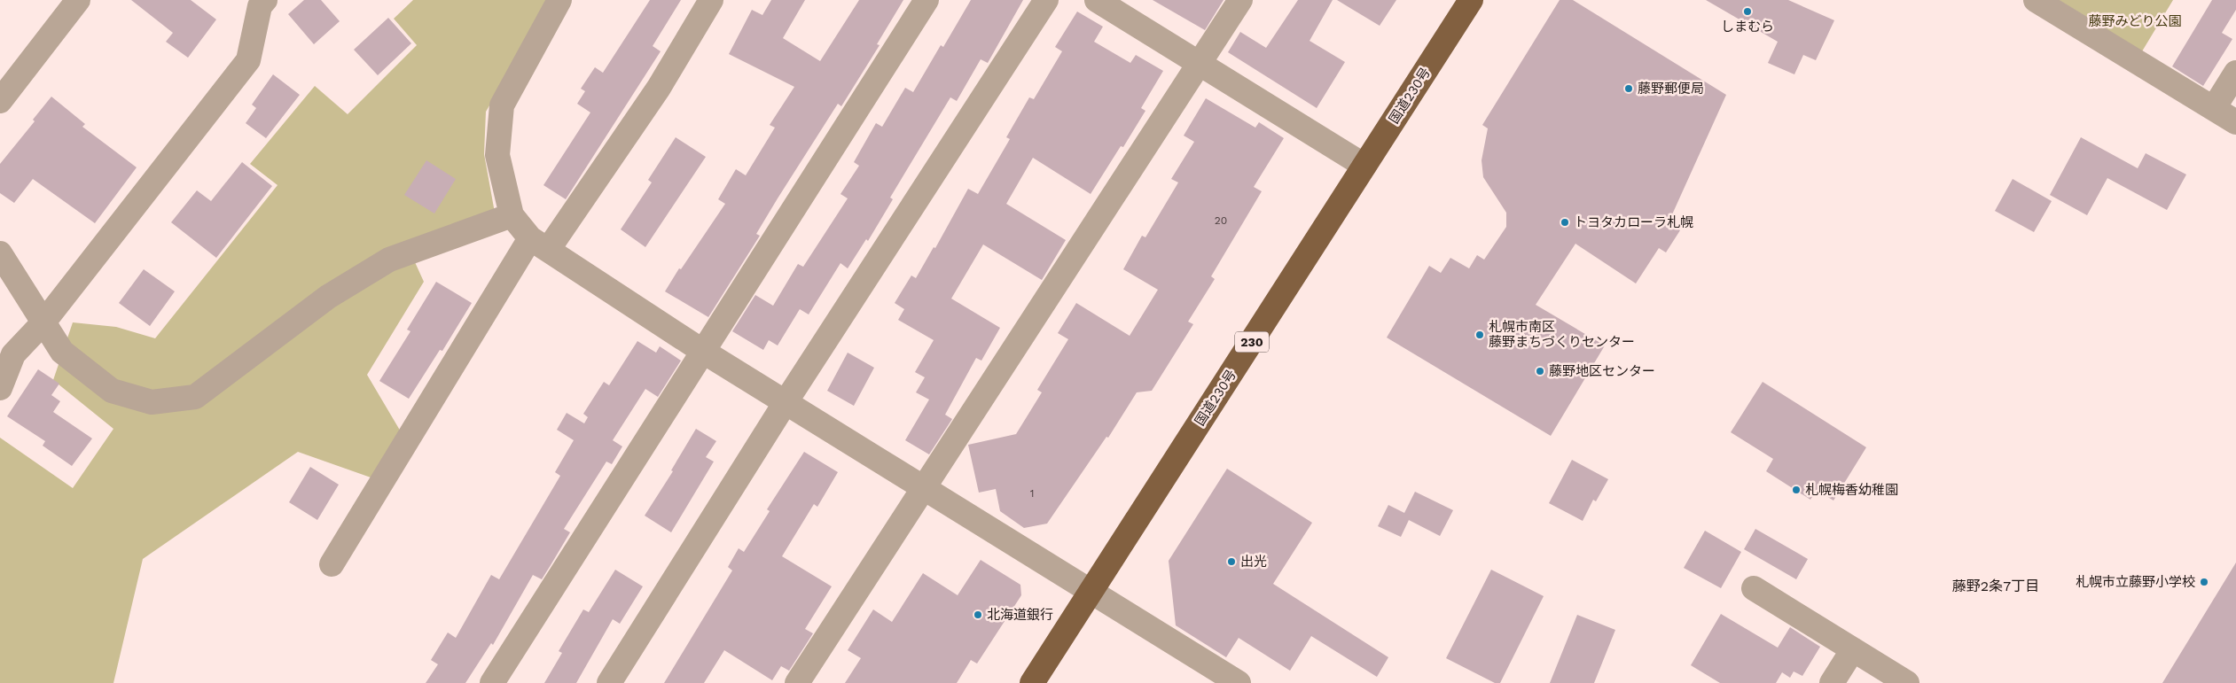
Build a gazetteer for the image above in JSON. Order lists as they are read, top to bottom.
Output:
{
  "streets": {
    "highway": ["国道230号", "230"]
  },
  "districts": ["藤野2条7丁目"],
  "parks": ["藤野みどり公園"],
  "places": [
    "しまむら",
    "藤野郵便局",
    "トヨタカローラ札幌",
    "札幌市南区 藤野まちづくりセンター",
    "藤野地区センター",
    "札幌梅香幼稚園",
    "出光",
    "札幌市立藤野小学校",
    "北海道銀行"
  ],
  "house_numbers": ["20", "1"]
}
